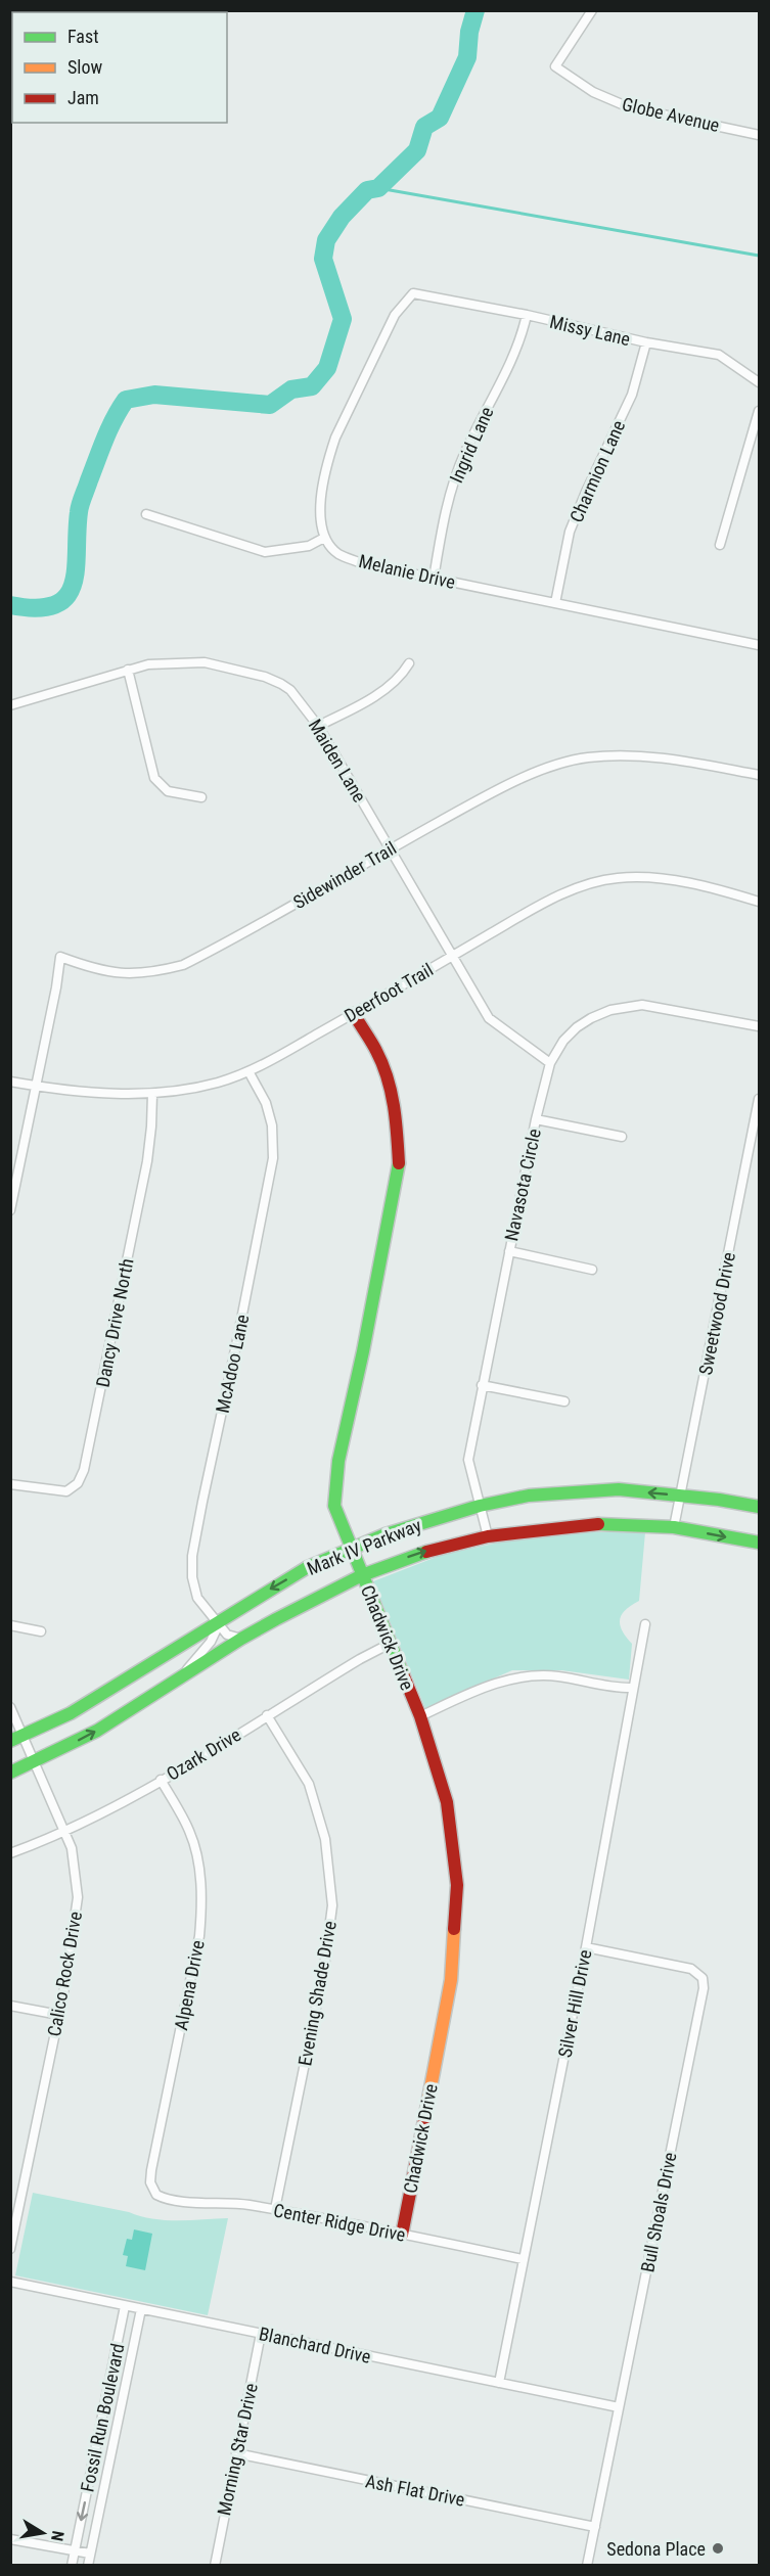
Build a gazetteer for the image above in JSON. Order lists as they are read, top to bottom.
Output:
{
  "streets": {
    "main road": ["Mark IV Parkway", "Chadwick Drive"],
    "street": [
      "Globe Avenue",
      "Missy Lane",
      "Ingrid Lane",
      "Charmion Lane",
      "Melanie Drive",
      "Maiden Lane",
      "Sidewinder Trail",
      "Deerfoot Trail",
      "Navasota Circle",
      "Sweetwood Drive",
      "Dancy Drive North",
      "McAdoo Lane",
      "Ozark Drive",
      "Calico Rock Drive",
      "Alpena Drive",
      "Evening Shade Drive",
      "Silver Hill Drive",
      "Bull Shoals Drive",
      "Center Ridge Drive",
      "Blanchard Drive",
      "Fossil Run Boulevard",
      "Morning Star Drive",
      "Ash Flat Drive"
    ]
  },
  "crossings": [
    ["Missy Lane", "Ingrid Lane"],
    ["Missy Lane", "Charmion Lane"],
    ["Missy Lane", "Melanie Drive"],
    ["Ingrid Lane", "Melanie Drive"],
    ["Charmion Lane", "Melanie Drive"],
    ["Maiden Lane", "Sidewinder Trail"],
    ["Maiden Lane", "Deerfoot Trail"],
    ["Maiden Lane", "Navasota Circle"],
    ["Sidewinder Trail", "Deerfoot Trail"],
    ["Deerfoot Trail", "Dancy Drive North"],
    ["Deerfoot Trail", "McAdoo Lane"],
    ["Deerfoot Trail", "Chadwick Drive"],
    ["Navasota Circle", "Mark IV Parkway"],
    ["Sweetwood Drive", "Mark IV Parkway"],
    ["McAdoo Lane", "Mark IV Parkway"],
    ["Mark IV Parkway", "Chadwick Drive"],
    ["Mark IV Parkway", "Calico Rock Drive"],
    ["Chadwick Drive", "Ozark Drive"],
    ["Chadwick Drive", "Center Ridge Drive"],
    ["Ozark Drive", "Calico Rock Drive"],
    ["Ozark Drive", "Alpena Drive"],
    ["Ozark Drive", "Evening Shade Drive"],
    ["Alpena Drive", "Center Ridge Drive"],
    ["Evening Shade Drive", "Center Ridge Drive"],
    ["Silver Hill Drive", "Bull Shoals Drive"],
    ["Silver Hill Drive", "Center Ridge Drive"],
    ["Silver Hill Drive", "Blanchard Drive"],
    ["Bull Shoals Drive", "Blanchard Drive"],
    ["Bull Shoals Drive", "Ash Flat Drive"],
    ["Blanchard Drive", "Fossil Run Boulevard"],
    ["Blanchard Drive", "Morning Star Drive"],
    ["Morning Star Drive", "Ash Flat Drive"]
  ],
  "places": ["Sedona Place"],
  "legend": ["Fast", "Slow", "Jam"],
  "north": "right"
}
